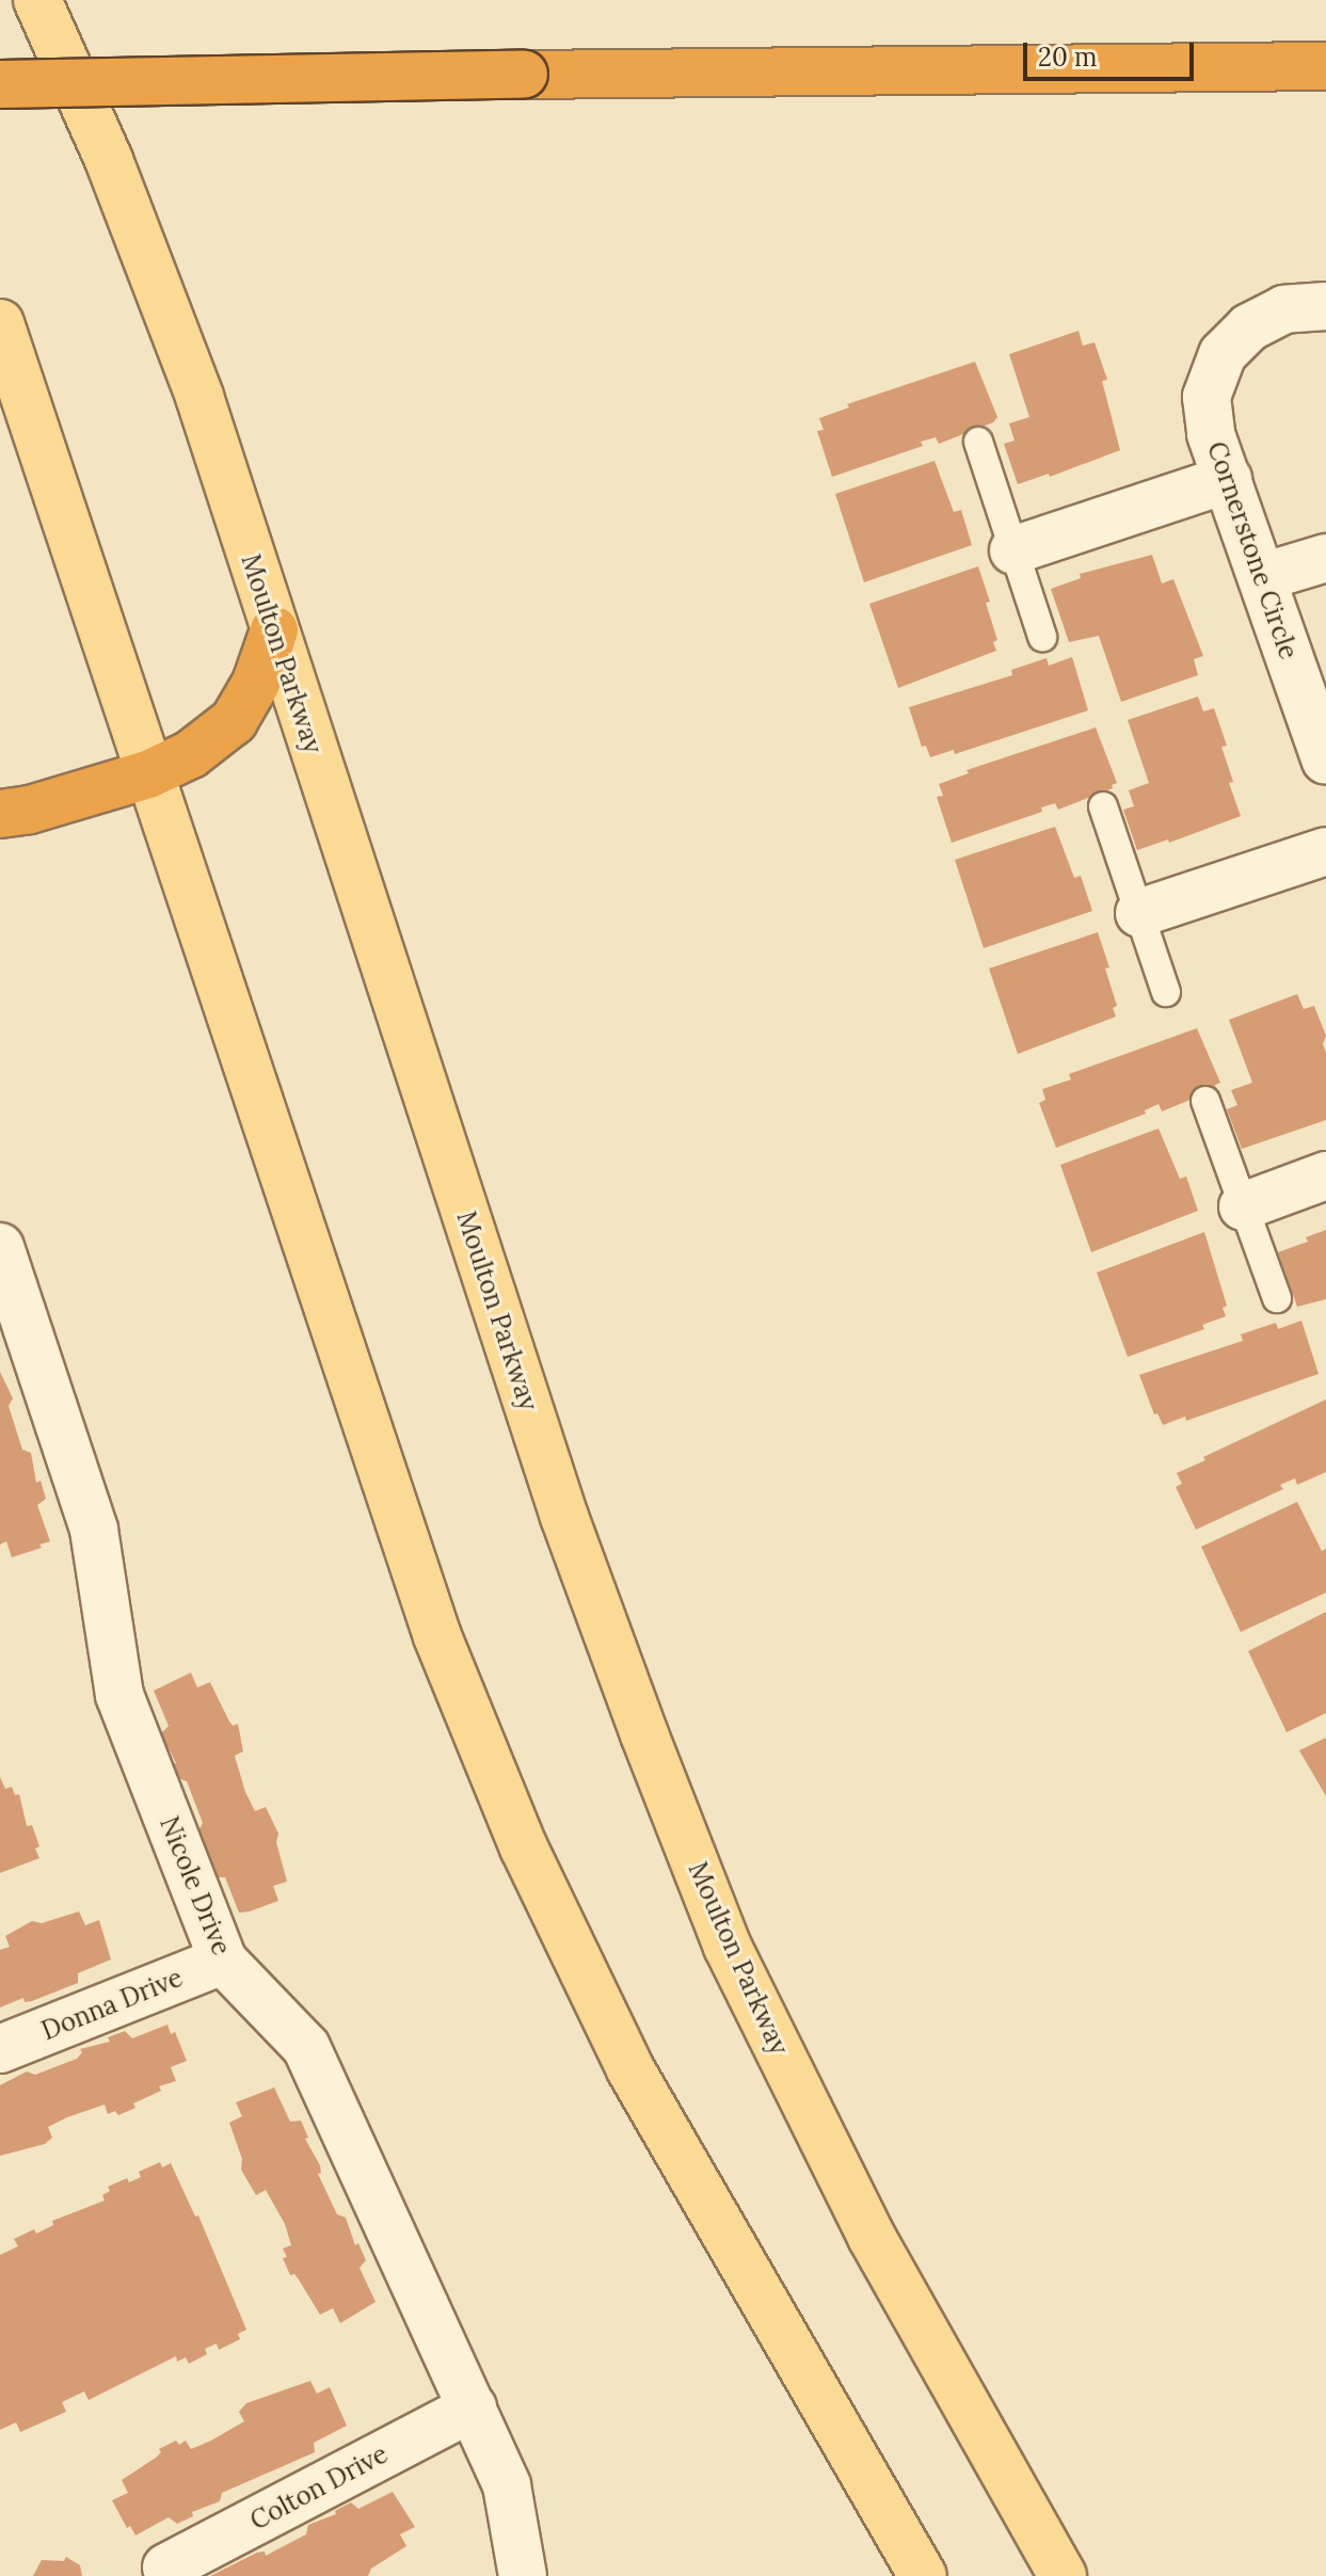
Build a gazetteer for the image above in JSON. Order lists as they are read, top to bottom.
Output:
{
  "streets": {
    "main road": ["Moulton Parkway"],
    "street": [
      "Cornerstone Circle",
      "Nicole Drive",
      "Donna Drive",
      "Colton Drive"
    ]
  },
  "crossings": [
    ["Nicole Drive", "Donna Drive"],
    ["Nicole Drive", "Colton Drive"]
  ],
  "scale_bar": "20 m"
}
